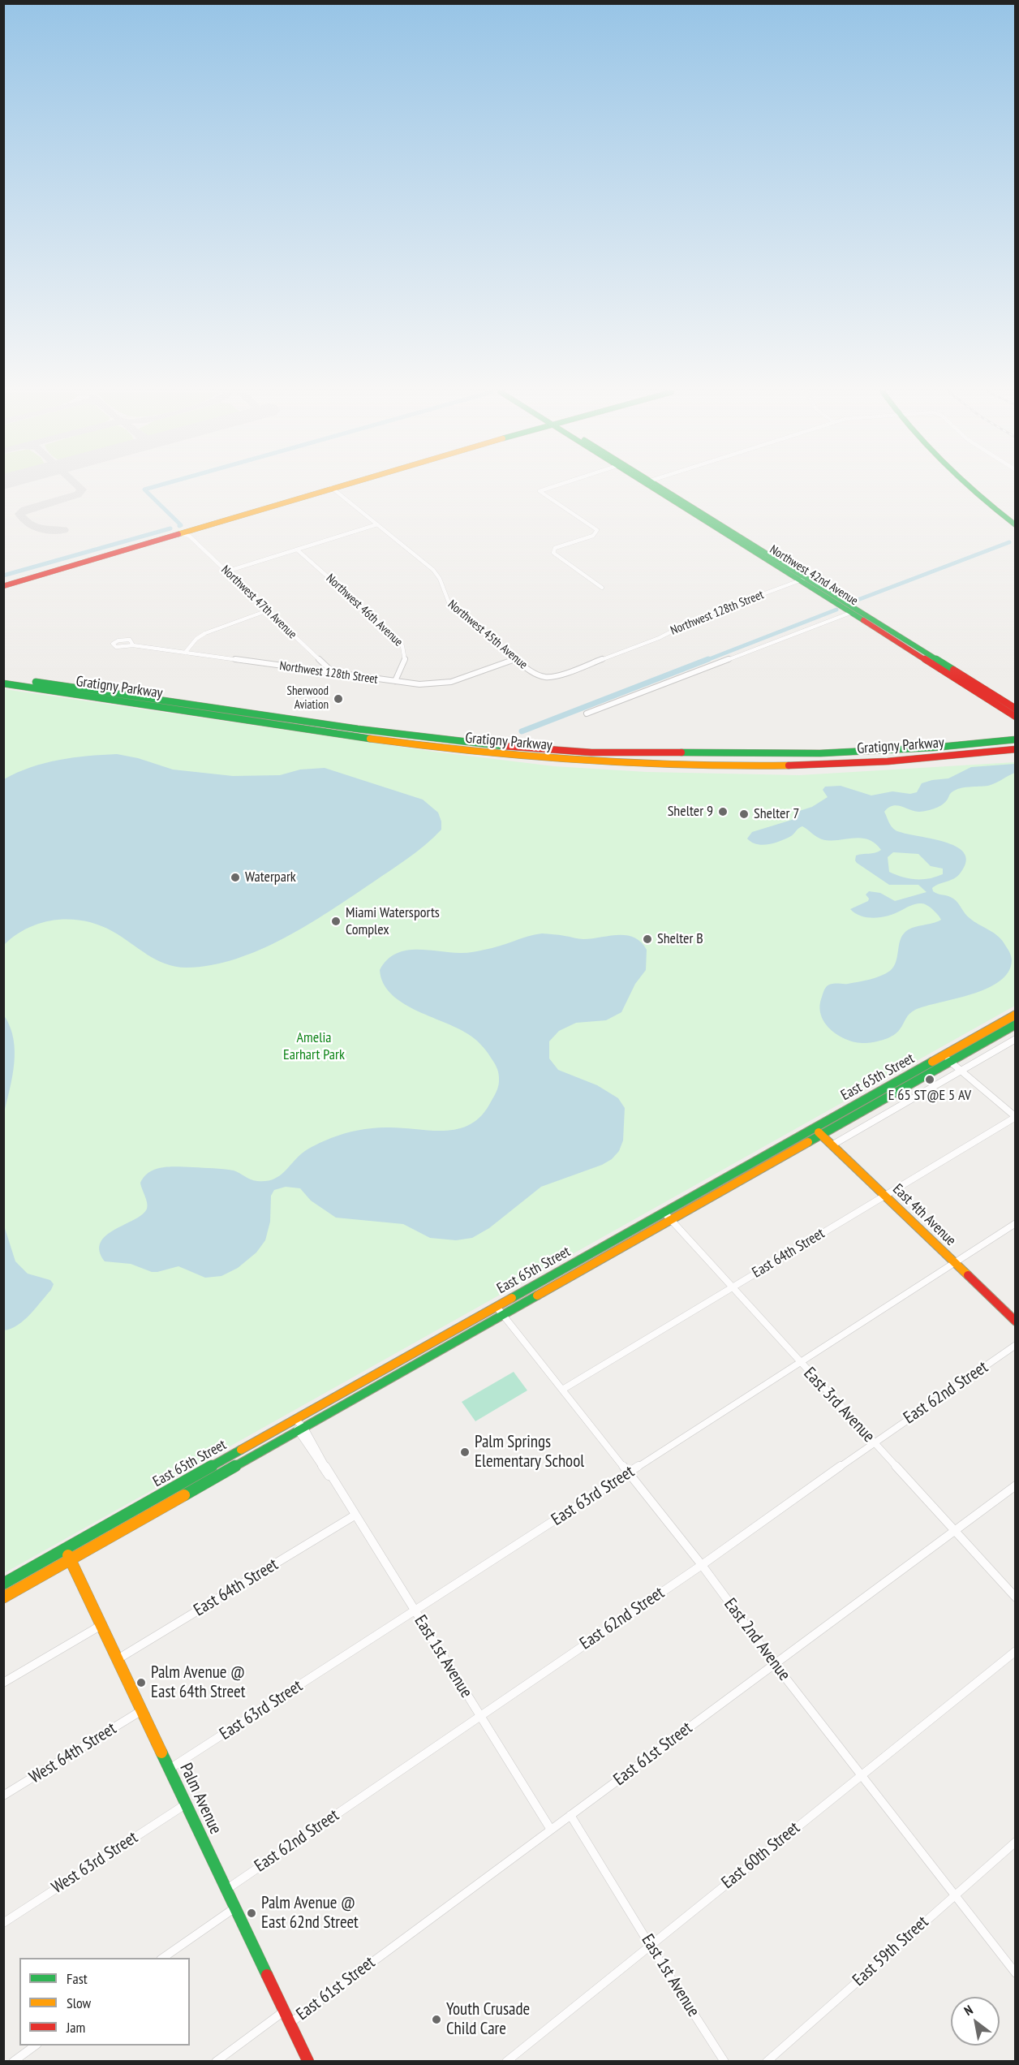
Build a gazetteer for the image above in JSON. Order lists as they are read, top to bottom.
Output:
{
  "streets": {
    "main road": [
      "Northwest 42nd Avenue",
      "Gratigny Parkway",
      "East 65th Street",
      "East 4th Avenue",
      "Palm Avenue"
    ],
    "street": [
      "Northwest 47th Avenue",
      "Northwest 46th Avenue",
      "Northwest 128th Street",
      "Northwest 45th Avenue",
      "East 64th Street",
      "East 62nd Street",
      "East 3rd Avenue",
      "East 63rd Street",
      "East 2nd Avenue",
      "East 1st Avenue",
      "West 64th Street",
      "East 61st Street",
      "East 60th Street",
      "West 63rd Street",
      "East 59th Street"
    ]
  },
  "crossings": [
    ["Northwest 42nd Avenue", "Northwest 128th Street"],
    ["Northwest 47th Avenue", "Northwest 128th Street"],
    ["Northwest 46th Avenue", "Northwest 128th Street"],
    ["Northwest 128th Street", "Northwest 45th Avenue"],
    ["East 65th Street", "East 4th Avenue"],
    ["East 65th Street", "East 3rd Avenue"],
    ["East 65th Street", "East 2nd Avenue"],
    ["East 65th Street", "East 1st Avenue"],
    ["East 65th Street", "Palm Avenue"],
    ["East 4th Avenue", "East 64th Street"],
    ["East 4th Avenue", "East 63rd Street"],
    ["East 64th Street", "East 3rd Avenue"],
    ["East 64th Street", "East 2nd Avenue"],
    ["East 64th Street", "East 1st Avenue"],
    ["East 64th Street", "Palm Avenue"],
    ["East 62nd Street", "East 3rd Avenue"],
    ["East 62nd Street", "East 2nd Avenue"],
    ["East 62nd Street", "East 1st Avenue"],
    ["East 62nd Street", "Palm Avenue"],
    ["East 3rd Avenue", "East 63rd Street"],
    ["East 3rd Avenue", "East 61st Street"],
    ["East 63rd Street", "East 2nd Avenue"],
    ["East 63rd Street", "East 1st Avenue"],
    ["East 63rd Street", "Palm Avenue"],
    ["East 2nd Avenue", "East 61st Street"],
    ["East 2nd Avenue", "East 60th Street"],
    ["East 2nd Avenue", "East 59th Street"],
    ["East 1st Avenue", "East 61st Street"],
    ["East 1st Avenue", "East 60th Street"],
    ["West 64th Street", "Palm Avenue"],
    ["East 61st Street", "Palm Avenue"],
    ["Palm Avenue", "West 63rd Street"]
  ],
  "parks": ["Amelia Earhart Park"],
  "places": [
    "Sherwood Aviation",
    "Shelter 9",
    "Shelter 7",
    "Waterpark",
    "Miami Watersports Complex",
    "Shelter B",
    "E 65 ST@E 5 AV",
    "Palm Springs Elementary School",
    "Palm Avenue @ East 64th Street",
    "Palm Avenue @ East 62nd Street",
    "Youth Crusade Child Care"
  ],
  "legend": ["Fast", "Slow", "Jam"],
  "north": "top left"
}
